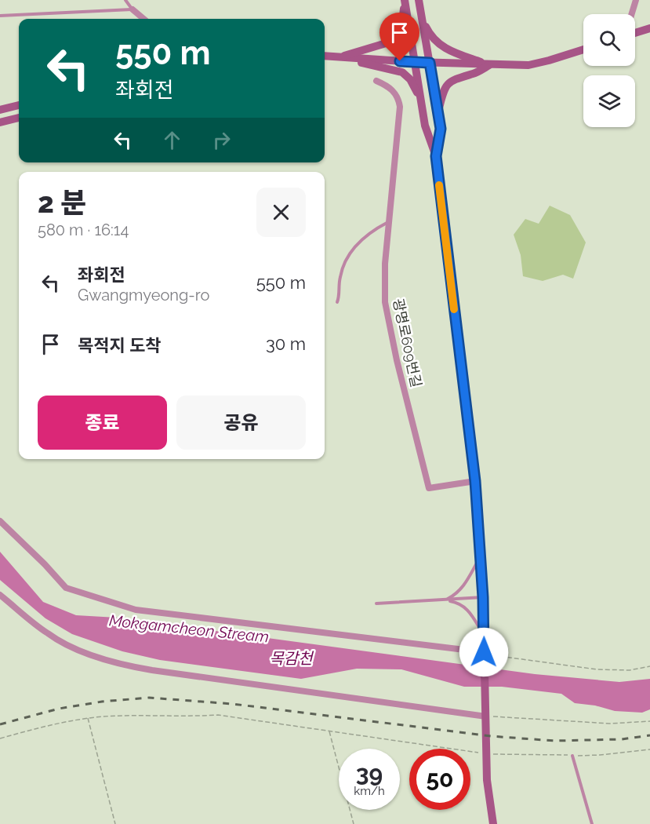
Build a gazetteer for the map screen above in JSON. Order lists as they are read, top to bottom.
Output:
{
  "streets": {
    "street": ["광명로609번길"]
  },
  "water": ["Mokgamcheon Stream", "목감천"],
  "page": {
    "turn": ["550 m", "좌회전"],
    "heading": ["2 분", "580 m · 16:14"],
    "list": [
      {
        "name": "좌회전",
        "note": "Gwangmyeong-ro",
        "value": "550 m"
      },
      {
        "name": "목적지 도착",
        "value": "30 m"
      }
    ],
    "buttons": ["종료", "공유"],
    "speed": "39 km/h",
    "limit": "50"
  }
}
